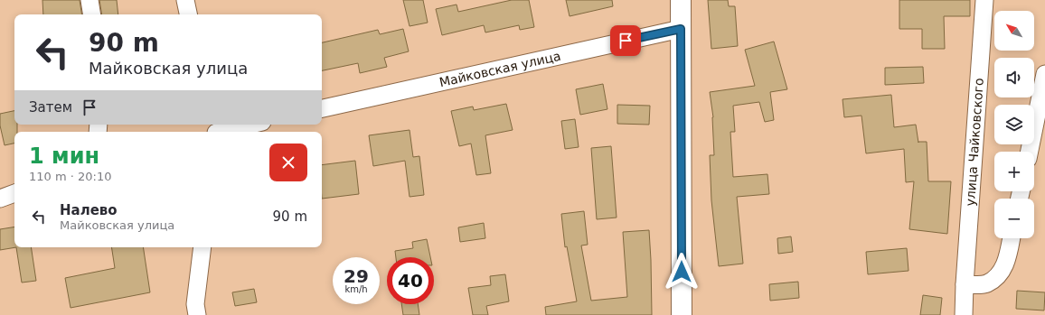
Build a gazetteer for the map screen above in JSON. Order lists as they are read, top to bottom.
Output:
{
  "streets": {
    "street": ["Майковская улица", "улица Чайковского"]
  },
  "north": "top left",
  "page": {
    "map_buttons": ["+", "−"],
    "turn": ["90 m", "Майковская улица"],
    "then": "Затем",
    "heading": ["1 мин", "110 m · 20:10"],
    "list": [
      {
        "name": "Налево",
        "note": "Майковская улица",
        "value": "90 m"
      }
    ],
    "speed": "29 km/h",
    "limit": "40"
  }
}
